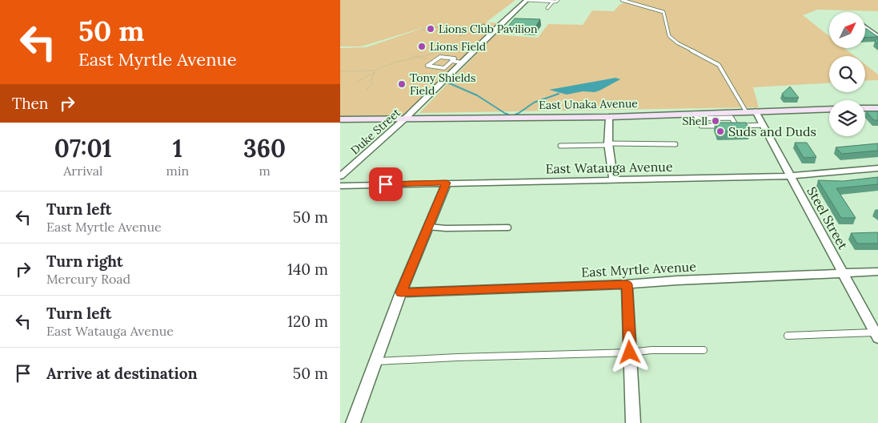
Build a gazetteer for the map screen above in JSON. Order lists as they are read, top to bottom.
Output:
{
  "streets": {
    "main road": ["East Unaka Avenue"],
    "street": [
      "Duke Street",
      "East Watauga Avenue",
      "Steel Street",
      "East Myrtle Avenue"
    ]
  },
  "crossings": [
    ["East Unaka Avenue", "Duke Street"],
    ["East Unaka Avenue", "Steel Street"],
    ["East Watauga Avenue", "Steel Street"],
    ["Steel Street", "East Myrtle Avenue"]
  ],
  "places": [
    "Lions Club Pavilion",
    "Lions Field",
    "Tony Shields Field",
    "Shell",
    "Suds and Duds"
  ],
  "north": "top right",
  "page": {
    "turn": ["50 m", "East Myrtle Avenue"],
    "then": "Then",
    "eta": [
      "07:01",
      "Arrival",
      "1",
      "min",
      "360",
      "m"
    ],
    "list": [
      {
        "name": "Turn left",
        "note": "East Myrtle Avenue",
        "value": "50 m"
      },
      {
        "name": "Turn right",
        "note": "Mercury Road",
        "value": "140 m"
      },
      {
        "name": "Turn left",
        "note": "East Watauga Avenue",
        "value": "120 m"
      },
      {
        "name": "Arrive at destination",
        "value": "50 m"
      }
    ]
  }
}
